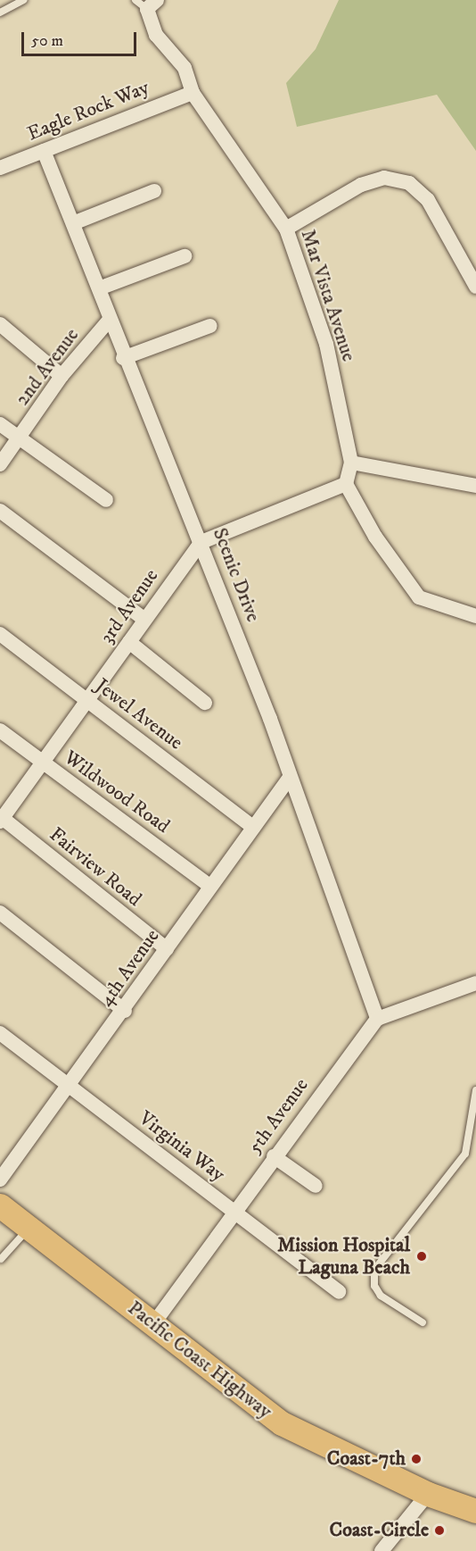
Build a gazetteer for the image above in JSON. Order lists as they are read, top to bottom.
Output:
{
  "streets": {
    "highway": ["Pacific Coast Highway"],
    "street": [
      "Eagle Rock Way",
      "Mar Vista Avenue",
      "2nd Avenue",
      "Scenic Drive",
      "3rd Avenue",
      "Jewel Avenue",
      "Wildwood Road",
      "Fairview Road",
      "4th Avenue",
      "5th Avenue",
      "Virginia Way"
    ]
  },
  "crossings": [
    ["Eagle Rock Way", "Mar Vista Avenue"],
    ["Eagle Rock Way", "Scenic Drive"],
    ["2nd Avenue", "Scenic Drive"],
    ["Scenic Drive", "3rd Avenue"],
    ["Scenic Drive", "4th Avenue"],
    ["Scenic Drive", "5th Avenue"],
    ["3rd Avenue", "Jewel Avenue"],
    ["3rd Avenue", "Wildwood Road"],
    ["3rd Avenue", "Fairview Road"],
    ["Jewel Avenue", "4th Avenue"],
    ["Wildwood Road", "4th Avenue"],
    ["Fairview Road", "4th Avenue"],
    ["4th Avenue", "Virginia Way"],
    ["5th Avenue", "Virginia Way"],
    ["5th Avenue", "Pacific Coast Highway"]
  ],
  "places": ["Mission Hospital Laguna Beach", "Coast-7th", "Coast-Circle"],
  "scale_bar": "50 m"
}
